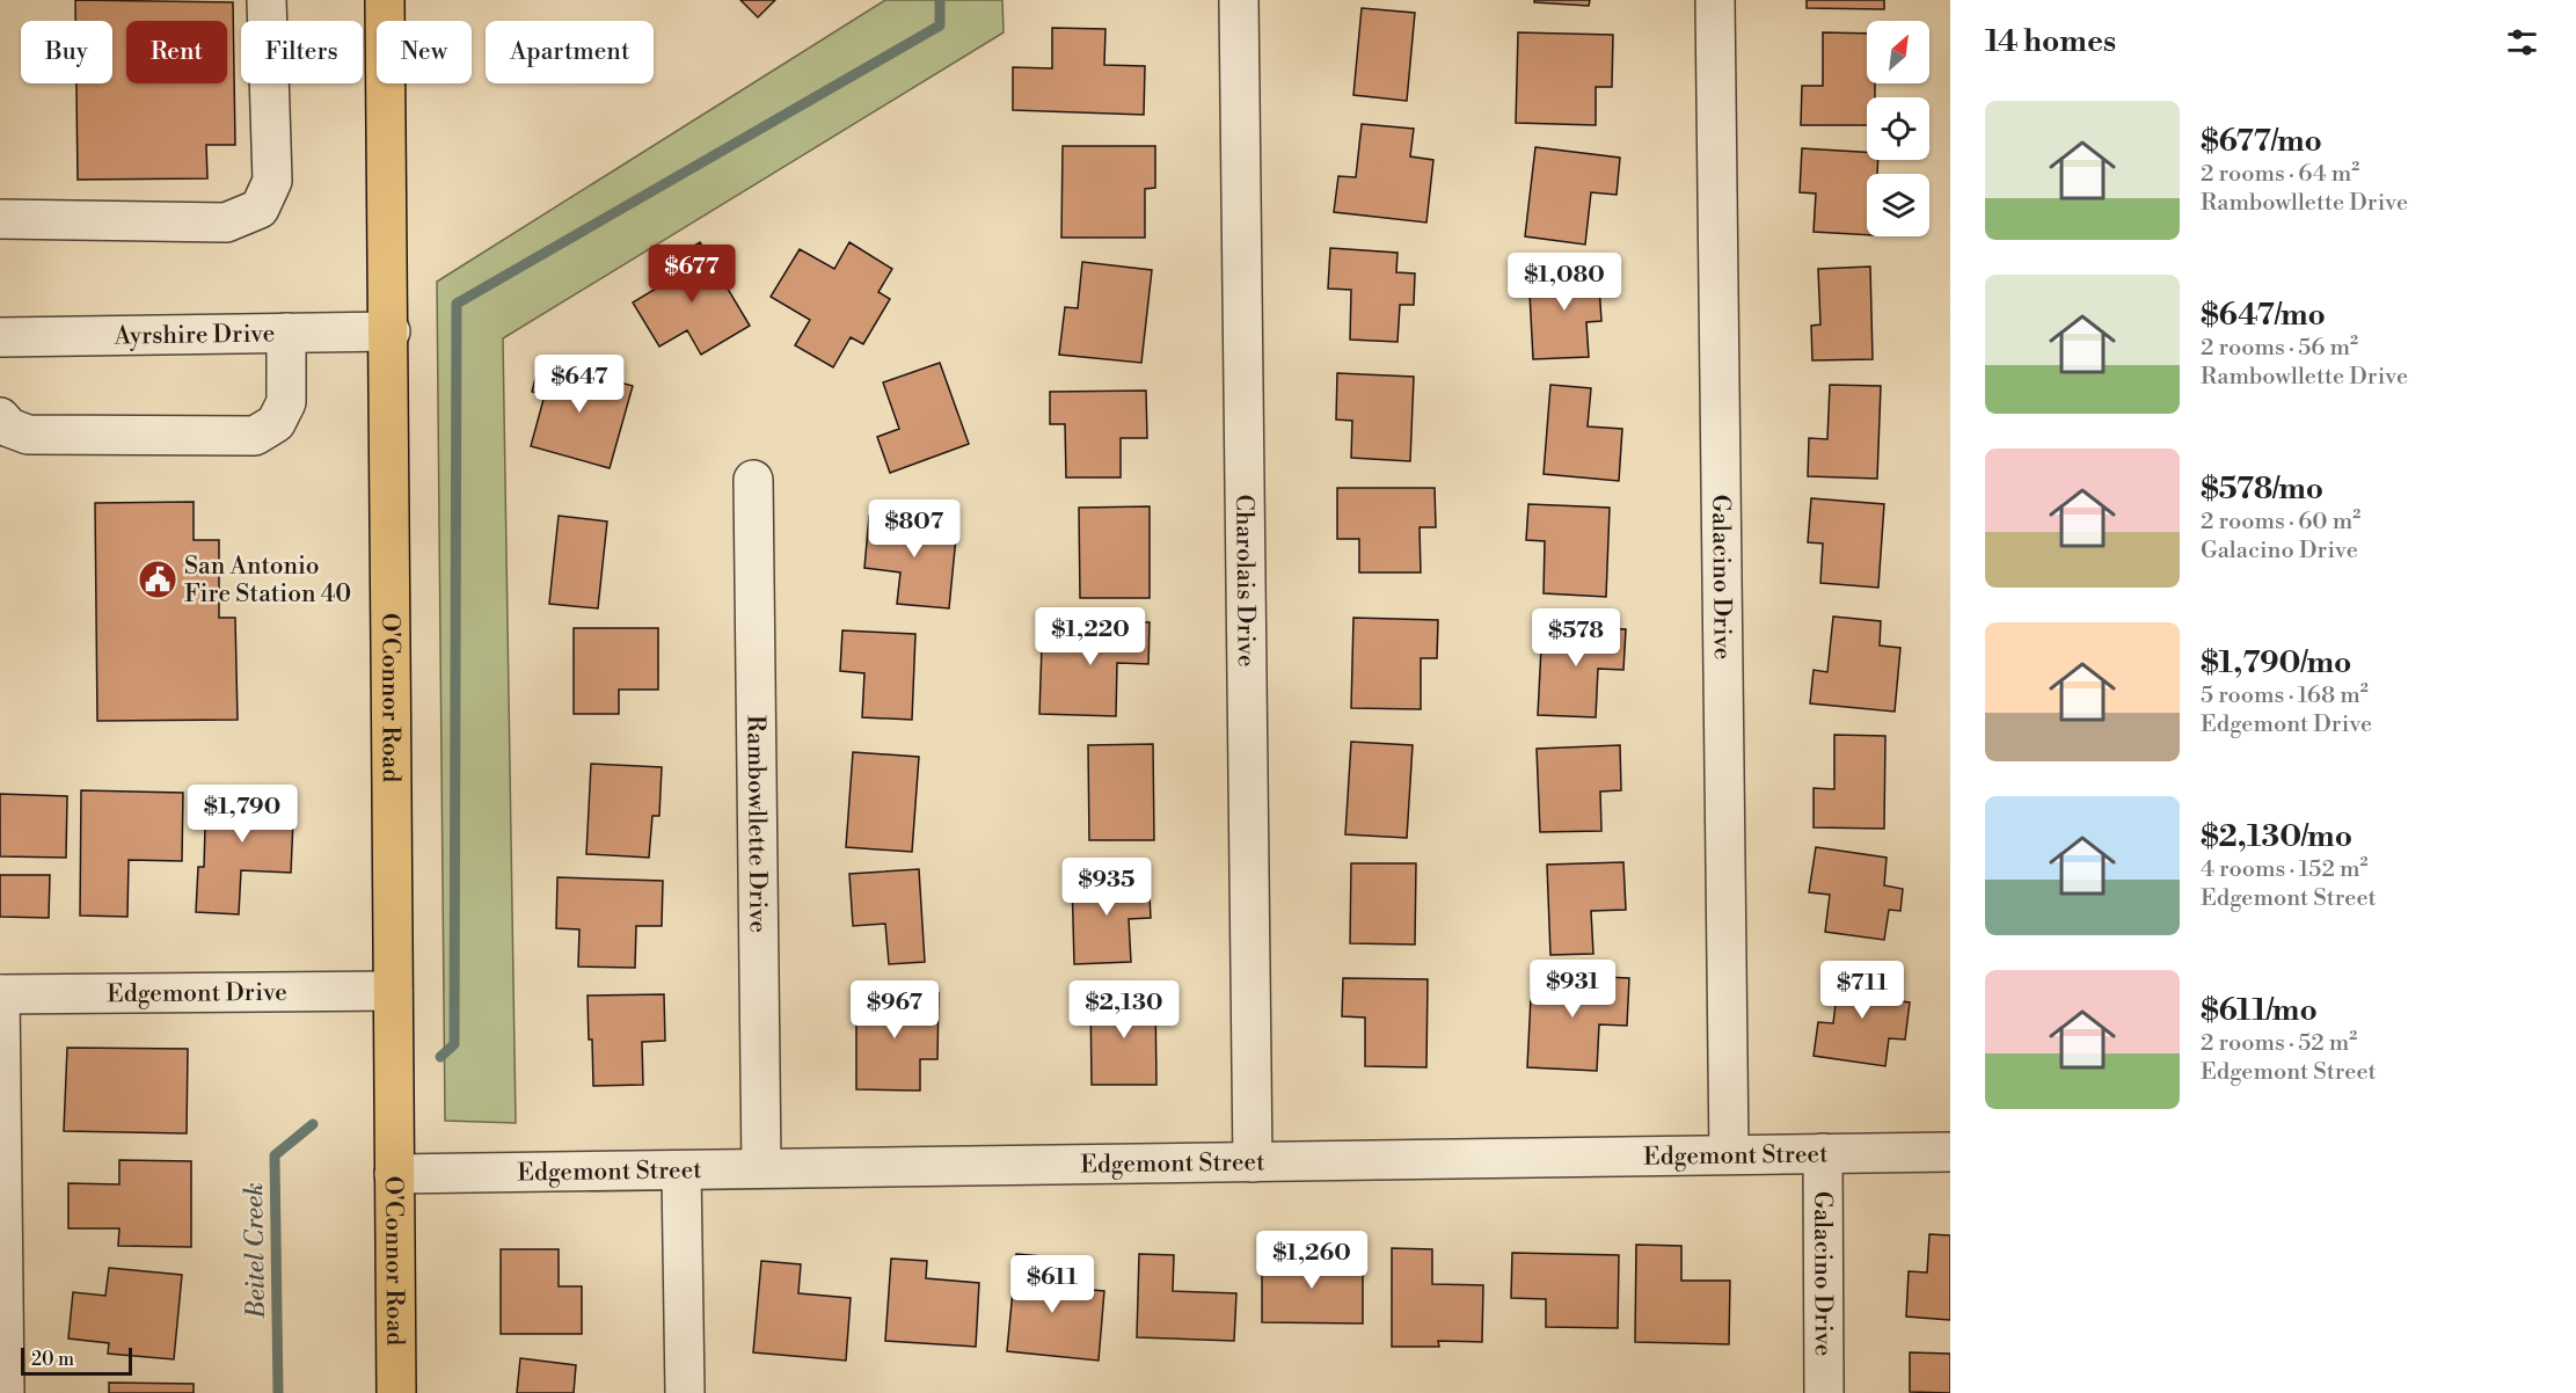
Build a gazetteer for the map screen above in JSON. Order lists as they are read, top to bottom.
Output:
{
  "streets": {
    "main road": ["O'Connor Road"],
    "street": [
      "Ayrshire Drive",
      "Galacino Drive",
      "Charolais Drive",
      "Rambowllette Drive",
      "Edgemont Drive",
      "Edgemont Street"
    ]
  },
  "crossings": [
    ["Ayrshire Drive", "O'Connor Road"],
    ["Galacino Drive", "Edgemont Street"],
    ["Charolais Drive", "Edgemont Street"],
    ["O'Connor Road", "Edgemont Drive"],
    ["O'Connor Road", "Edgemont Street"],
    ["Rambowllette Drive", "Edgemont Street"]
  ],
  "water": ["Beitel Creek"],
  "places": {
    "public building": ["San Antonio Fire Station 40"]
  },
  "scale_bar": "20 m",
  "north": "top right",
  "page": {
    "heading": "14 homes",
    "chip": [
      "Buy",
      "Rent",
      "Filters",
      "New",
      "Apartment"
    ],
    "list": [
      {
        "name": "$677/mo",
        "note": "2 rooms · 64 m² · Rambowllette Drive"
      },
      {
        "name": "$647/mo",
        "note": "2 rooms · 56 m² · Rambowllette Drive"
      },
      {
        "name": "$578/mo",
        "note": "2 rooms · 60 m² · Galacino Drive"
      },
      {
        "name": "$1,790/mo",
        "note": "5 rooms · 168 m² · Edgemont Drive"
      },
      {
        "name": "$2,130/mo",
        "note": "4 rooms · 152 m² · Edgemont Street"
      },
      {
        "name": "$611/mo",
        "note": "2 rooms · 52 m² · Edgemont Street"
      }
    ],
    "price": [
      "$677",
      "$1,080",
      "$647",
      "$807",
      "$1,220",
      "$578",
      "$1,790",
      "$935",
      "$931",
      "$711",
      "$967",
      "$2,130",
      "$1,260",
      "$611"
    ],
    "scale": "20 m"
  }
}
